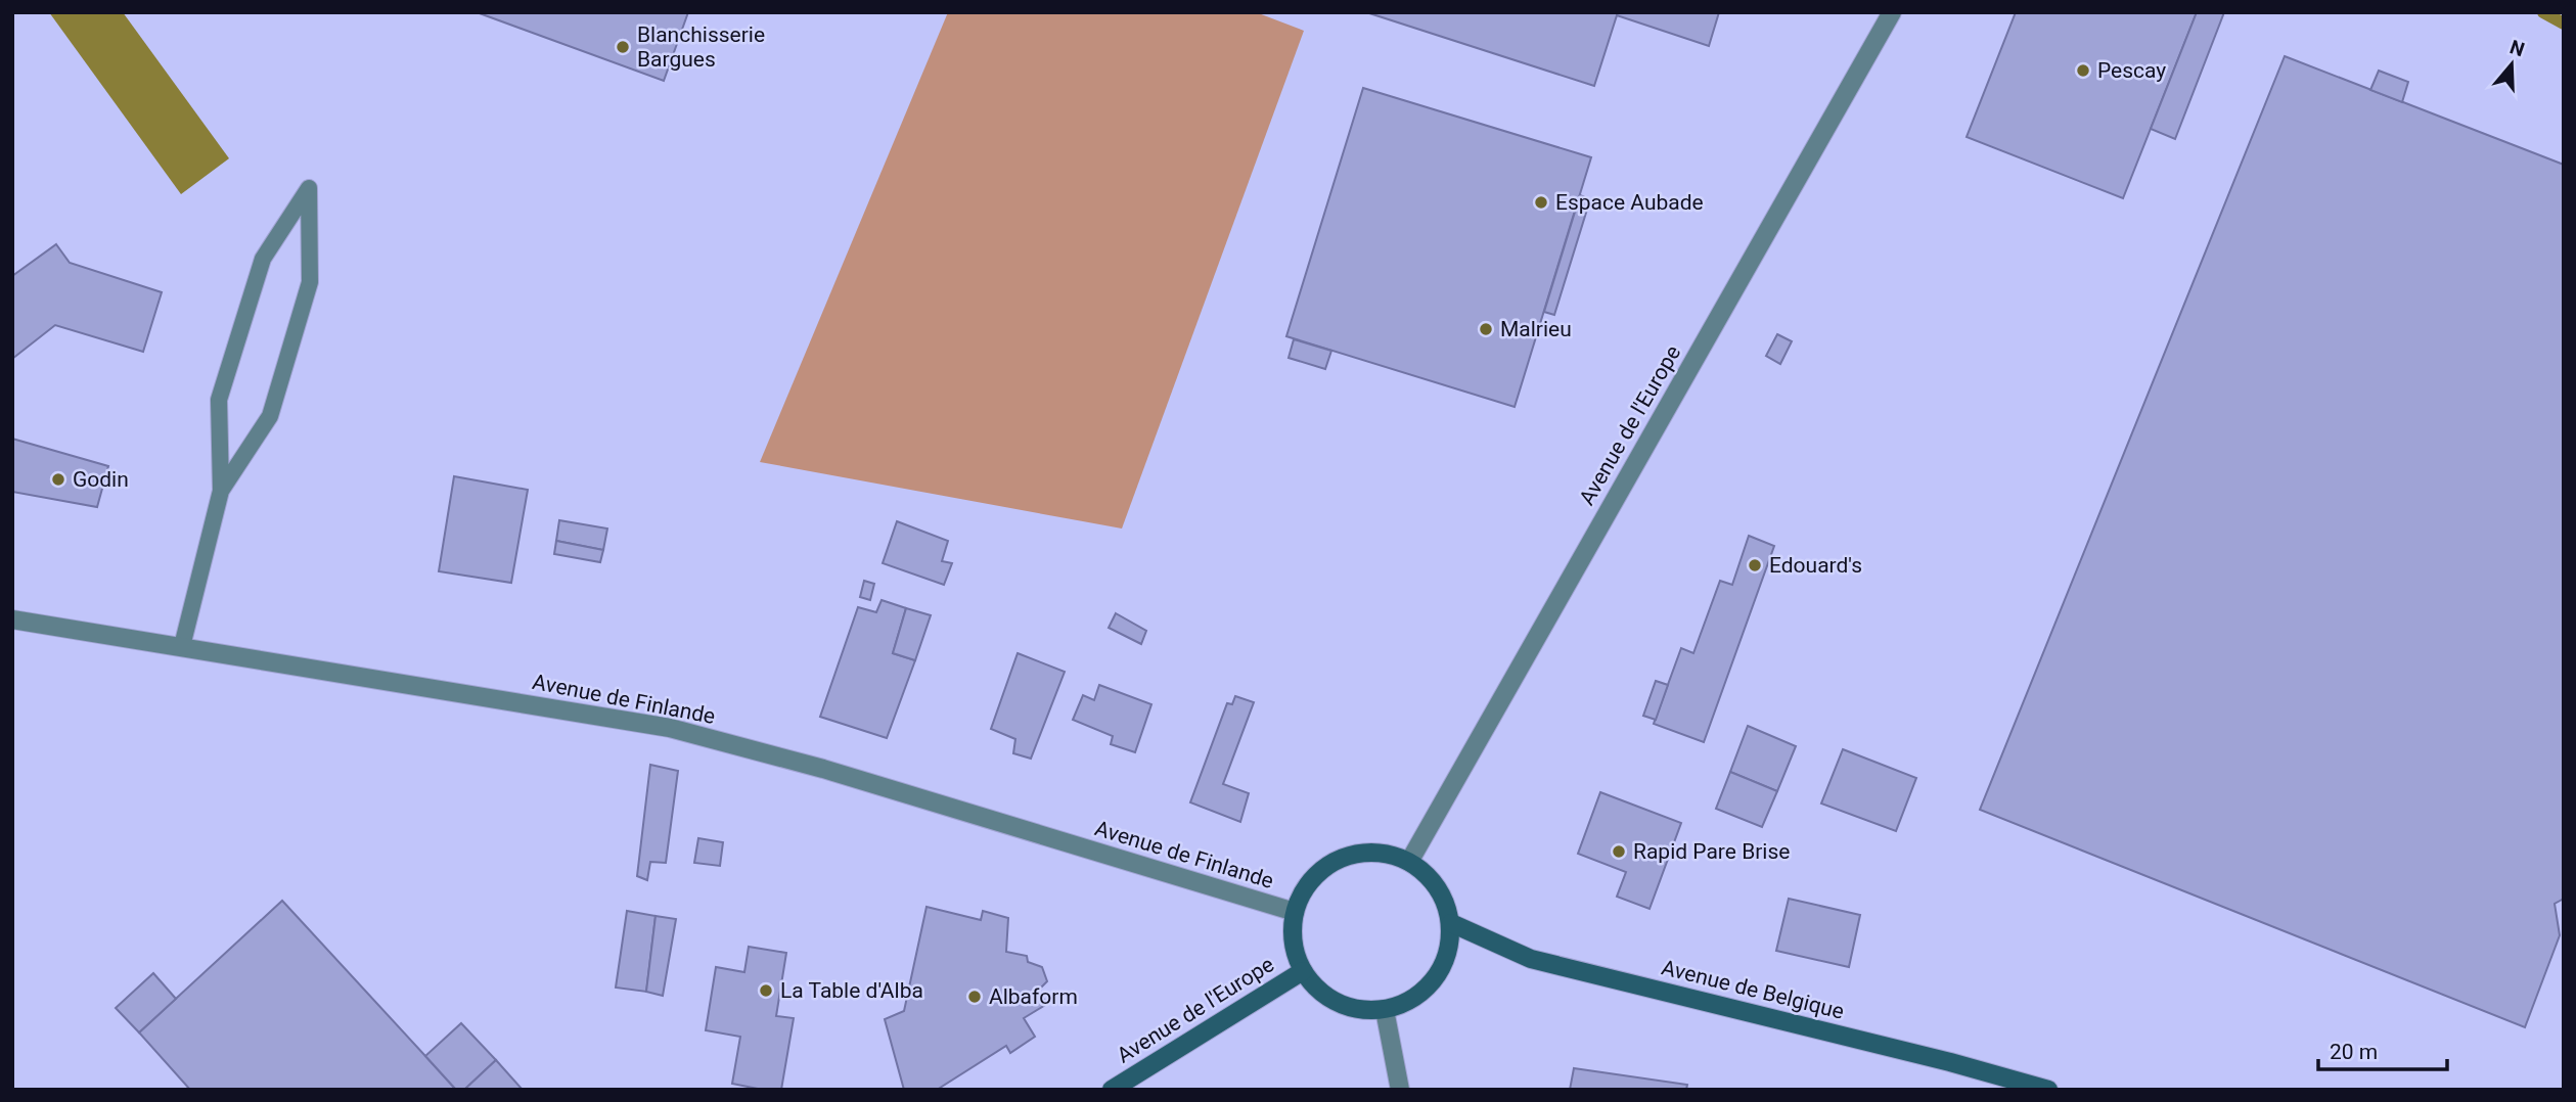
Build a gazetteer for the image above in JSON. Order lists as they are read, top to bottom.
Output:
{
  "streets": {
    "street": ["Avenue de l'Europe", "Avenue de Finlande", "Avenue de Belgique"]
  },
  "crossings": [
    ["Avenue de l'Europe", "Avenue de Finlande"],
    ["Avenue de l'Europe", "Avenue de Belgique"],
    ["Avenue de Finlande", "Avenue de Belgique"]
  ],
  "places": [
    "Blanchisserie Bargues",
    "Pescay",
    "Espace Aubade",
    "Malrieu",
    "Godin",
    "Edouard's",
    "Rapid Pare Brise",
    "La Table d'Alba",
    "Albaform"
  ],
  "scale_bar": "20 m",
  "north": "top"
}
